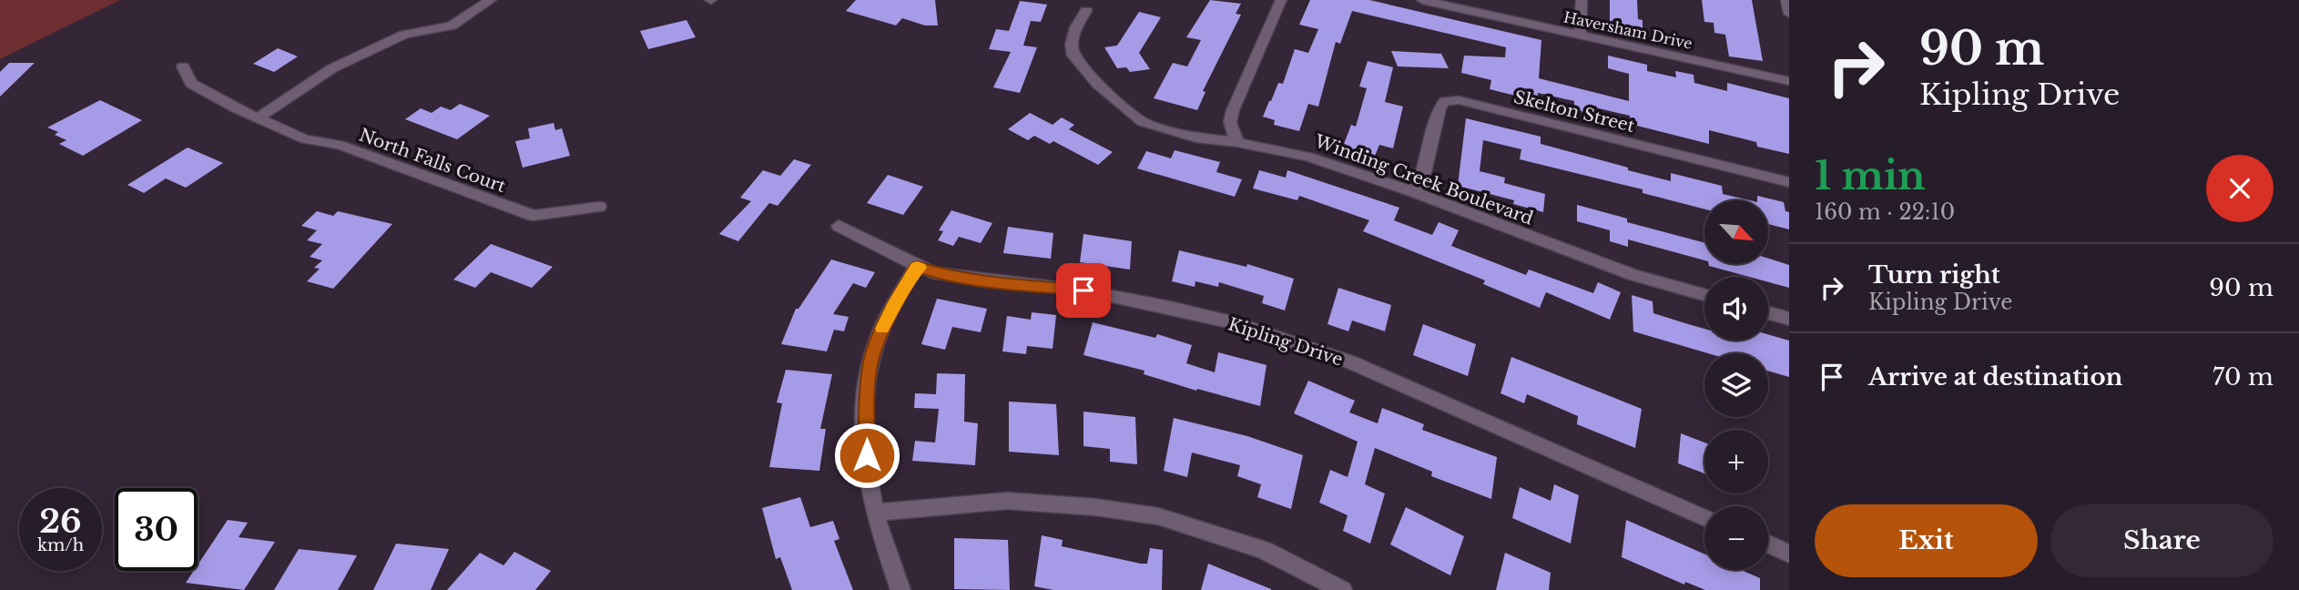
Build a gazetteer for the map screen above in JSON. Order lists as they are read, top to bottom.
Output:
{
  "streets": {
    "street": [
      "Haversham Drive",
      "Skelton Street",
      "North Falls Court",
      "Winding Creek Boulevard",
      "Kipling Drive"
    ]
  },
  "crossings": [
    ["Skelton Street", "Winding Creek Boulevard"]
  ],
  "north": "bottom right",
  "page": {
    "turn": ["90 m", "Kipling Drive"],
    "heading": ["1 min", "160 m · 22:10"],
    "map_buttons": ["+", "−"],
    "list": [
      {
        "name": "Turn right",
        "note": "Kipling Drive",
        "value": "90 m"
      },
      {
        "name": "Arrive at destination",
        "value": "70 m"
      }
    ],
    "speed": "26 km/h",
    "limit": "30",
    "buttons": ["Exit", "Share"]
  }
}
